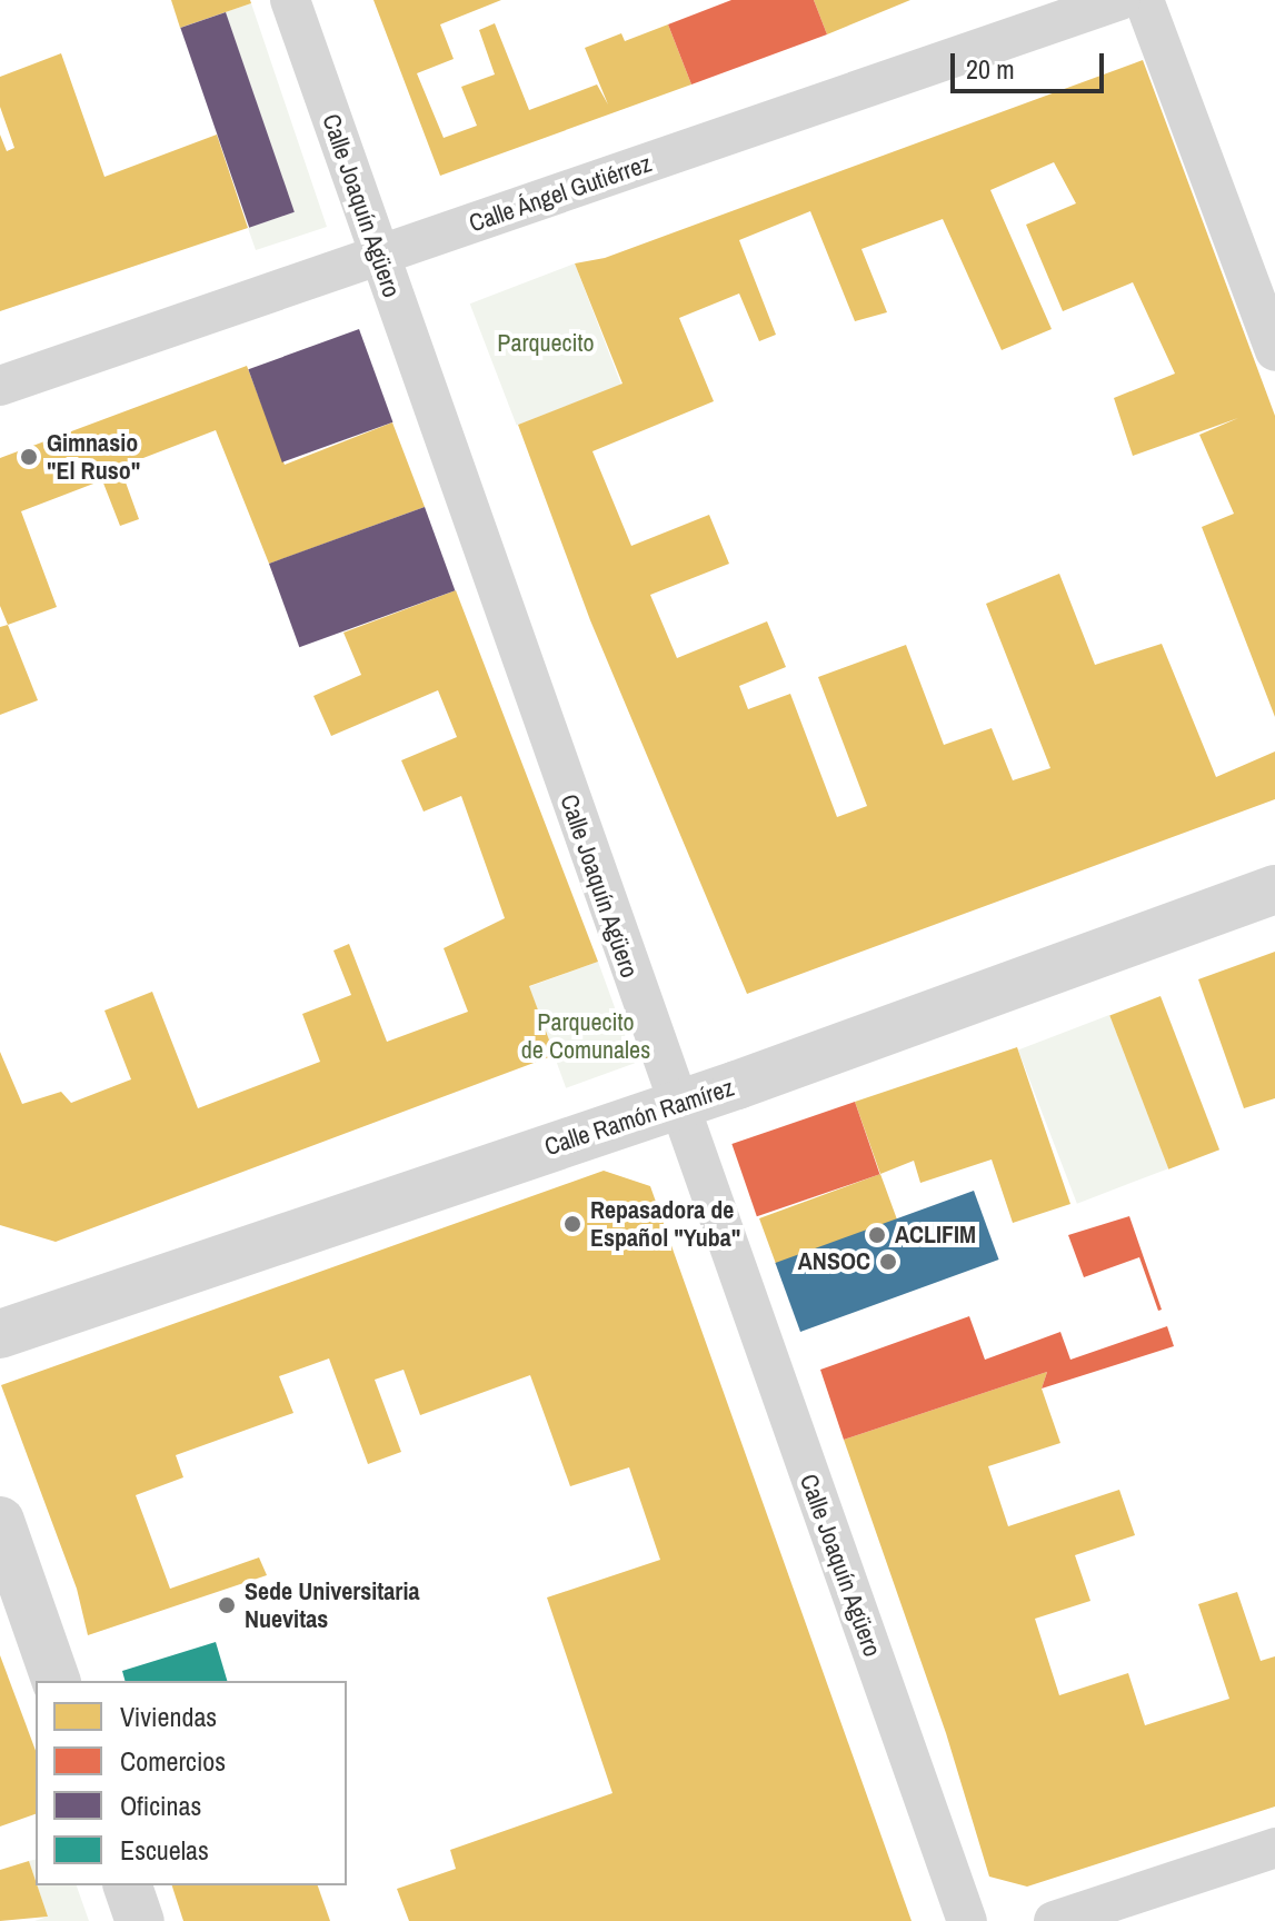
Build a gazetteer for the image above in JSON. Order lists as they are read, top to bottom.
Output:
{
  "streets": {
    "street": ["Calle Ángel Gutiérrez", "Calle Joaquín Agüero", "Calle Ramón Ramírez"]
  },
  "crossings": [
    ["Calle Ángel Gutiérrez", "Calle Joaquín Agüero"],
    ["Calle Joaquín Agüero", "Calle Ramón Ramírez"]
  ],
  "parks": ["Parquecito", "Parquecito de Comunales"],
  "places": [
    "Gimnasio \"El Ruso\"",
    "Repasadora de Español \"Yuba\"",
    "ACLIFIM",
    "ANSOC",
    "Sede Universitaria Nuevitas"
  ],
  "legend": [
    "Viviendas",
    "Comercios",
    "Oficinas",
    "Escuelas"
  ],
  "scale_bar": "20 m"
}
